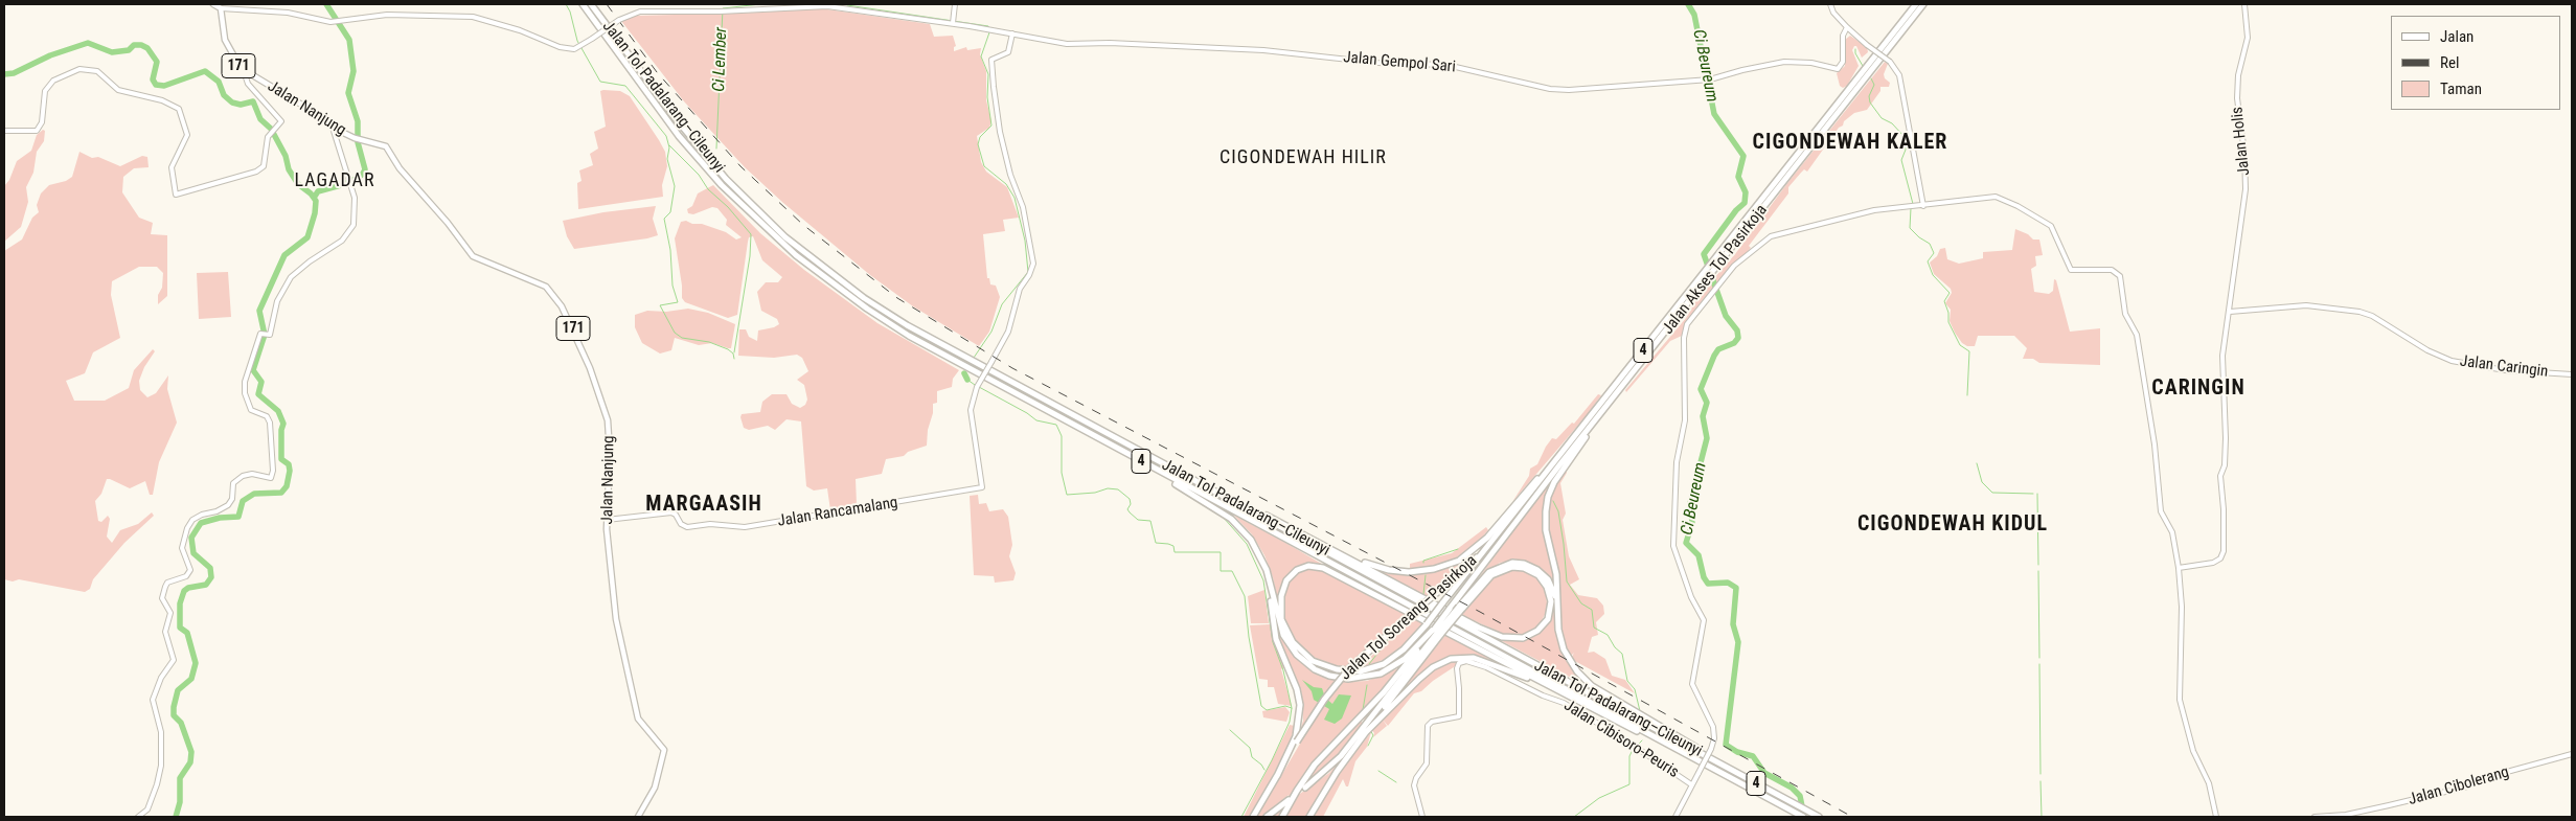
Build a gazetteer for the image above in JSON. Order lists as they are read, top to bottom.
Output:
{
  "streets": {
    "highway": [
      "Jalan Tol Padalarang–Cileunyi",
      "Jalan Akses Tol Pasirkoja",
      "4",
      "Jalan Tol Soreang–Pasirkoja"
    ],
    "main road": ["171", "Jalan Nanjung"],
    "street": [
      "Jalan Gempol Sari",
      "Jalan Holis",
      "Jalan Caringin",
      "Jalan Rancamalang",
      "Jalan Cibisoro-Peuris",
      "Jalan Cibolerang"
    ]
  },
  "crossings": [
    ["Jalan Gempol Sari", "Jalan Nanjung"],
    ["Jalan Gempol Sari", "Jalan Rancamalang"],
    ["Jalan Nanjung", "Jalan Rancamalang"],
    ["Jalan Holis", "Jalan Caringin"],
    ["Jalan Akses Tol Pasirkoja", "Jalan Tol Soreang–Pasirkoja"]
  ],
  "districts": [
    "CIGONDEWAH KALER",
    "CIGONDEWAH HILIR",
    "LAGADAR",
    "CARINGIN",
    "MARGAASIH",
    "CIGONDEWAH KIDUL"
  ],
  "water": ["Ci Lember", "Ci Beureum"],
  "legend": ["Jalan", "Rel", "Taman"]
}
